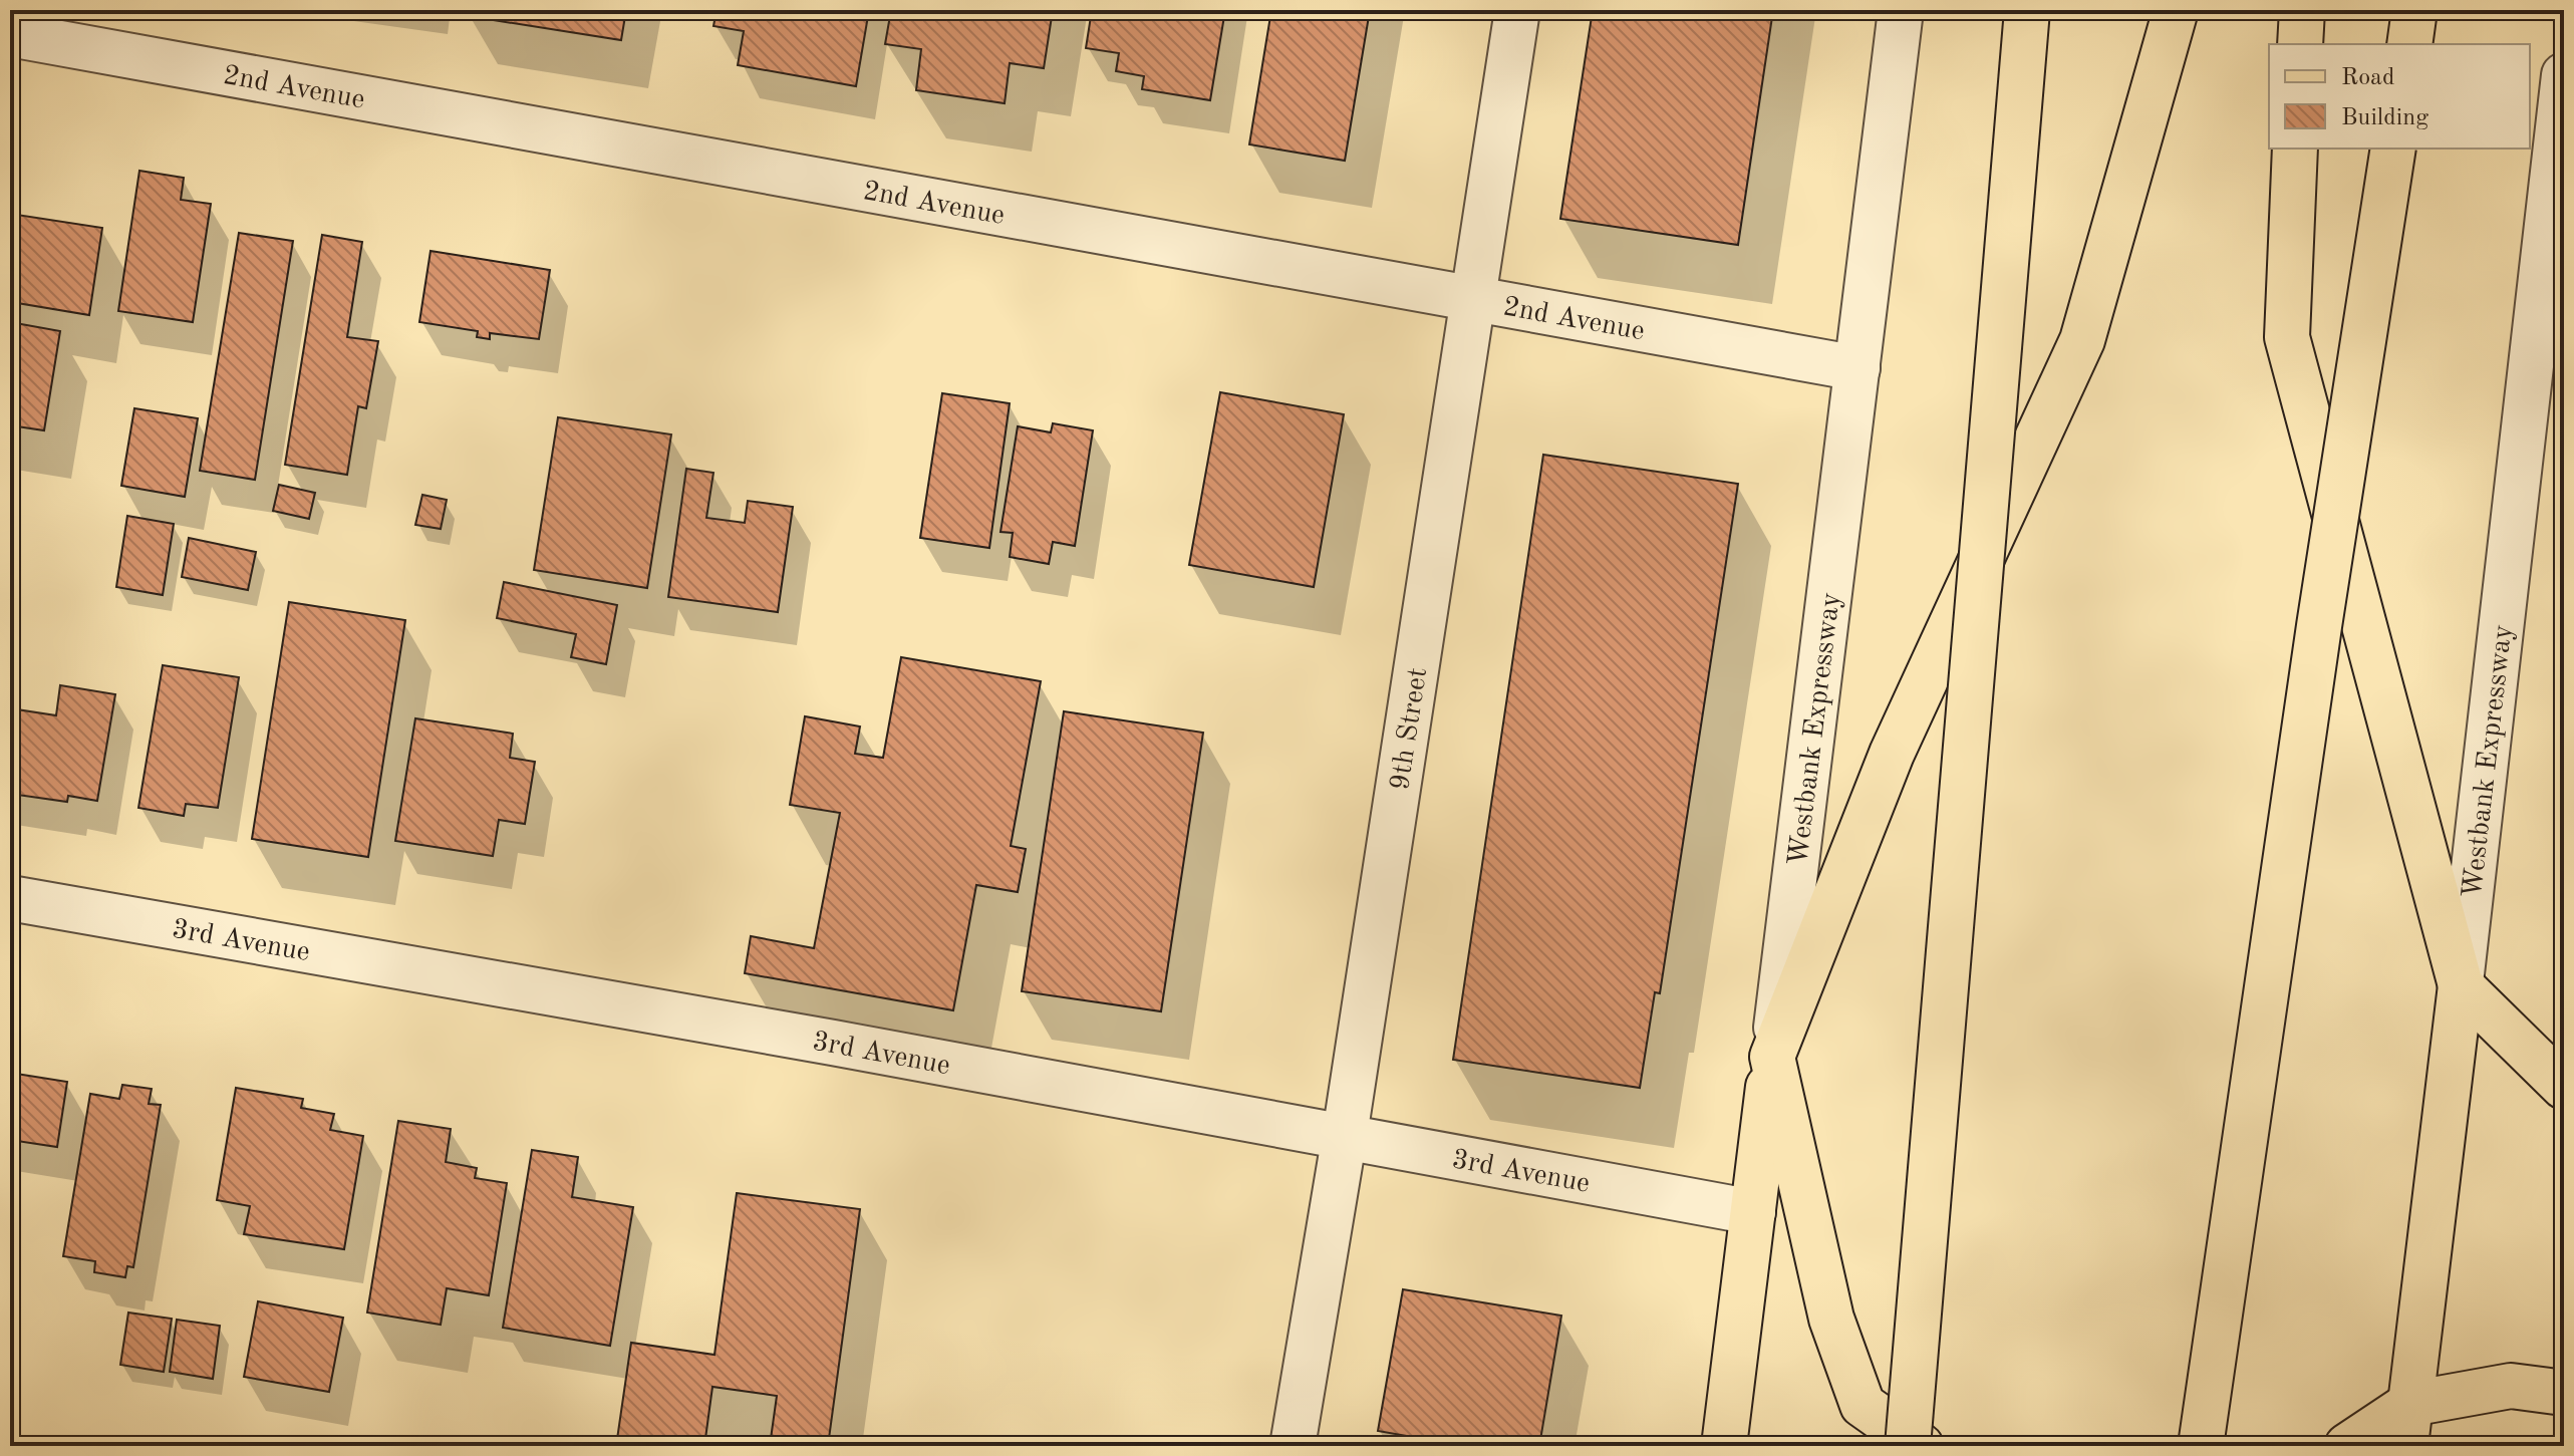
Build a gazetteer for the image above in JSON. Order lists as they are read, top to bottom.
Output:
{
  "streets": {
    "main road": ["Westbank Expressway"],
    "street": ["2nd Avenue", "9th Street", "3rd Avenue"]
  },
  "crossings": [
    ["2nd Avenue", "9th Street"],
    ["2nd Avenue", "Westbank Expressway"],
    ["9th Street", "3rd Avenue"],
    ["Westbank Expressway", "3rd Avenue"]
  ],
  "legend": ["Road", "Building"]
}
